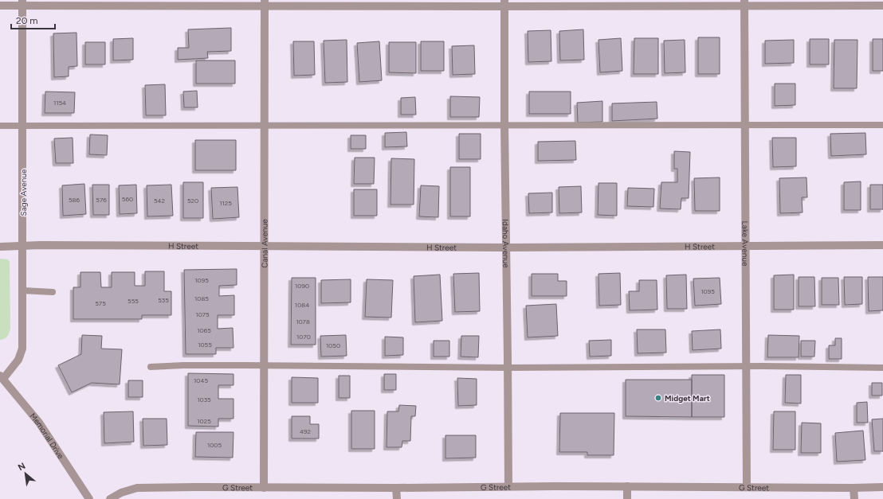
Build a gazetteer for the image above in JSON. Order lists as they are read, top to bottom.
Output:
{
  "streets": {
    "street": [
      "Sage Avenue",
      "Canal Avenue",
      "Idaho Avenue",
      "Lake Avenue",
      "H Street",
      "Memorial Drive",
      "G Street"
    ]
  },
  "crossings": [
    ["Sage Avenue", "H Street"],
    ["Sage Avenue", "Memorial Drive"],
    ["Canal Avenue", "H Street"],
    ["Canal Avenue", "G Street"],
    ["Idaho Avenue", "H Street"],
    ["Idaho Avenue", "G Street"],
    ["Lake Avenue", "H Street"],
    ["Lake Avenue", "G Street"]
  ],
  "places": ["Midget Mart"],
  "house_numbers": [
    "1154",
    "560",
    "586",
    "576",
    "542",
    "520",
    "1125",
    "1095",
    "1090",
    "1095",
    "1085",
    "535",
    "555",
    "575",
    "1084",
    "1075",
    "1078",
    "1065",
    "1070",
    "1055",
    "1050",
    "1045",
    "1035",
    "1025",
    "492",
    "1005"
  ],
  "scale_bar": "20 m",
  "north": "top left"
}
